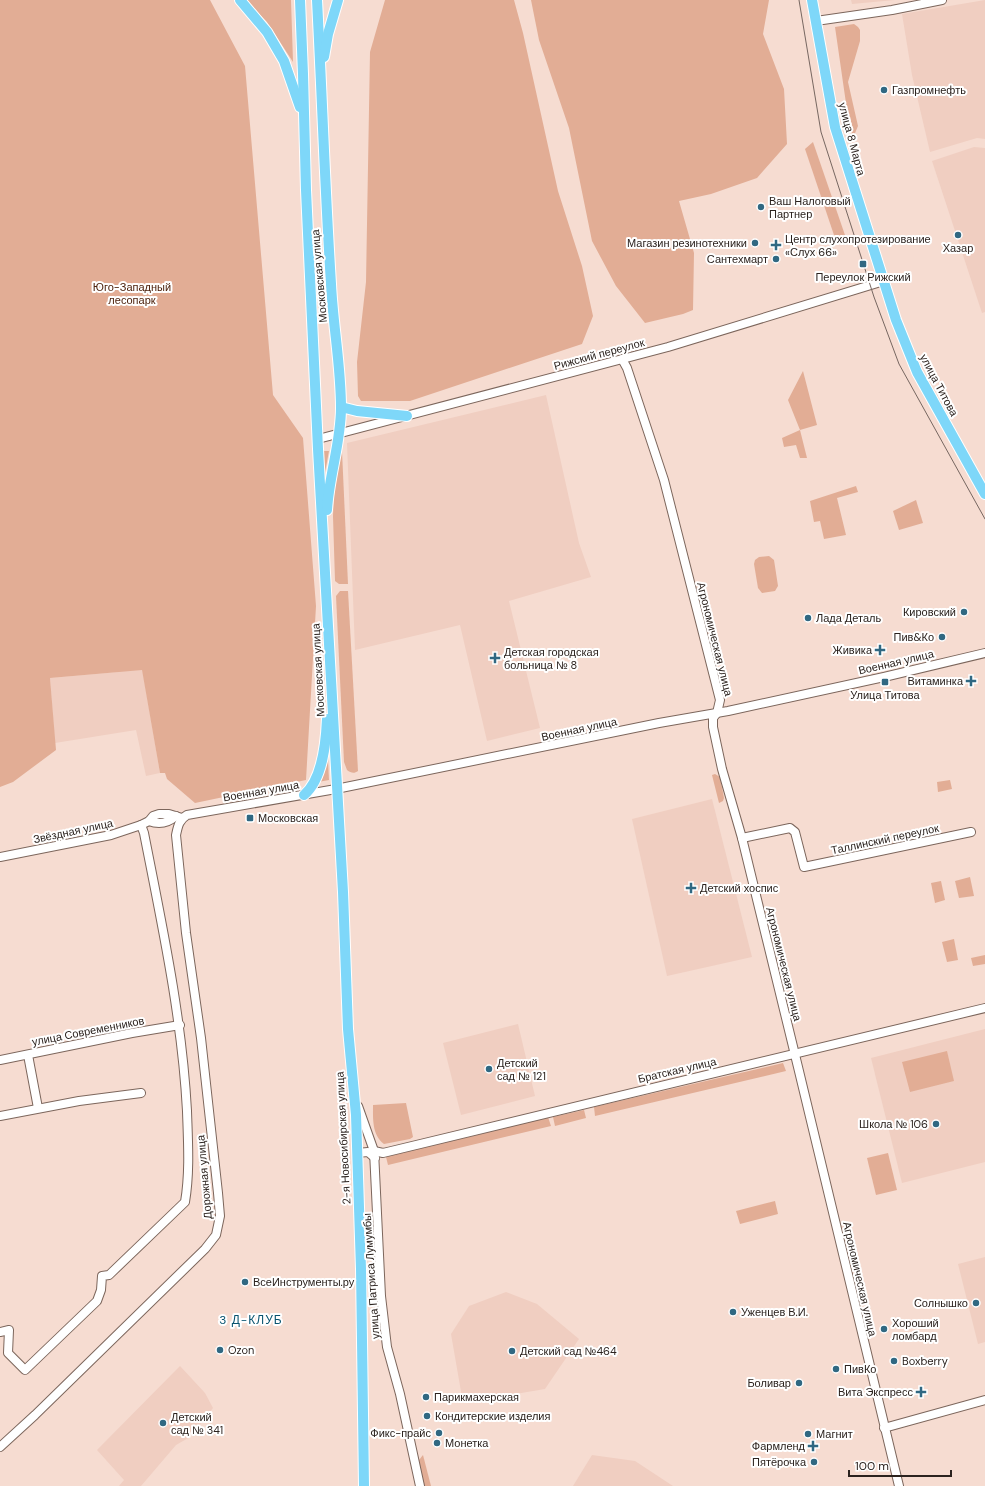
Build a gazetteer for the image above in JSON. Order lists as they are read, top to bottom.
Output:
{
  "streets": {
    "main road": [
      "улица 8 Марта",
      "Московская улица",
      "улица Титова",
      "2-я Новосибирская улица"
    ],
    "street": [
      "Рижский переулок",
      "Агрономическая улица",
      "Военная улица",
      "Звёздная улица",
      "Таллинский переулок",
      "улица Современников",
      "Братская улица",
      "Дорожная улица",
      "улица Патриса Лумумбы"
    ]
  },
  "crossings": [
    ["улица 8 Марта", "Рижский переулок"],
    ["улица 8 Марта", "улица Титова"],
    ["Московская улица", "Рижский переулок"],
    ["Московская улица", "Военная улица"],
    ["Московская улица", "2-я Новосибирская улица"],
    ["Рижский переулок", "улица Титова"],
    ["Рижский переулок", "Агрономическая улица"],
    ["Агрономическая улица", "Военная улица"],
    ["Агрономическая улица", "Таллинский переулок"],
    ["Агрономическая улица", "Братская улица"],
    ["Военная улица", "Звёздная улица"],
    ["Военная улица", "2-я Новосибирская улица"],
    ["Военная улица", "Дорожная улица"],
    ["Братская улица", "2-я Новосибирская улица"],
    ["Братская улица", "улица Патриса Лумумбы"],
    ["2-я Новосибирская улица", "улица Патриса Лумумбы"]
  ],
  "districts": ["3 Д-КЛУБ"],
  "parks": ["Юго-Западный лесопарк"],
  "places": {
    "other": [
      "Газпромнефть",
      "Ваш Налоговый Партнер",
      "Хазар",
      "Магазин резинотехники",
      "Сантехмарт",
      "Кировский",
      "Лада Деталь",
      "Пив&Ко",
      "Детский сад № 121",
      "Школа № 106",
      "ВсеИнструменты.ру",
      "Солнышко",
      "Уженцев В.И.",
      "Хороший ломбард",
      "Ozon",
      "Детский сад №464",
      "Boxberry",
      "ПивКо",
      "Боливар",
      "Парикмахерская",
      "Кондитерские изделия",
      "Детский сад № 341",
      "Фикс-прайс",
      "Магнит",
      "Монетка",
      "Пятёрочка"
    ],
    "health": [
      "Центр слухопротезирование «Слух 66»",
      "Живика",
      "Детская городская больница № 8",
      "Витаминка",
      "Детский хоспис",
      "Вита Экспресс",
      "Фармленд"
    ],
    "transit": ["Переулок Рижский", "Улица Титова", "Московская"]
  },
  "scale_bar": "100 m"
}
